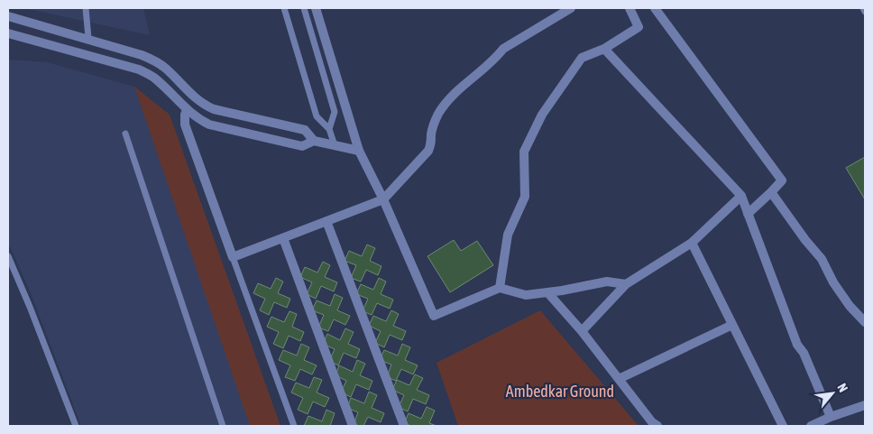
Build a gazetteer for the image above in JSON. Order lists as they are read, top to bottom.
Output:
{
  "parks": ["Ambedkar Ground"],
  "north": "top right"
}
